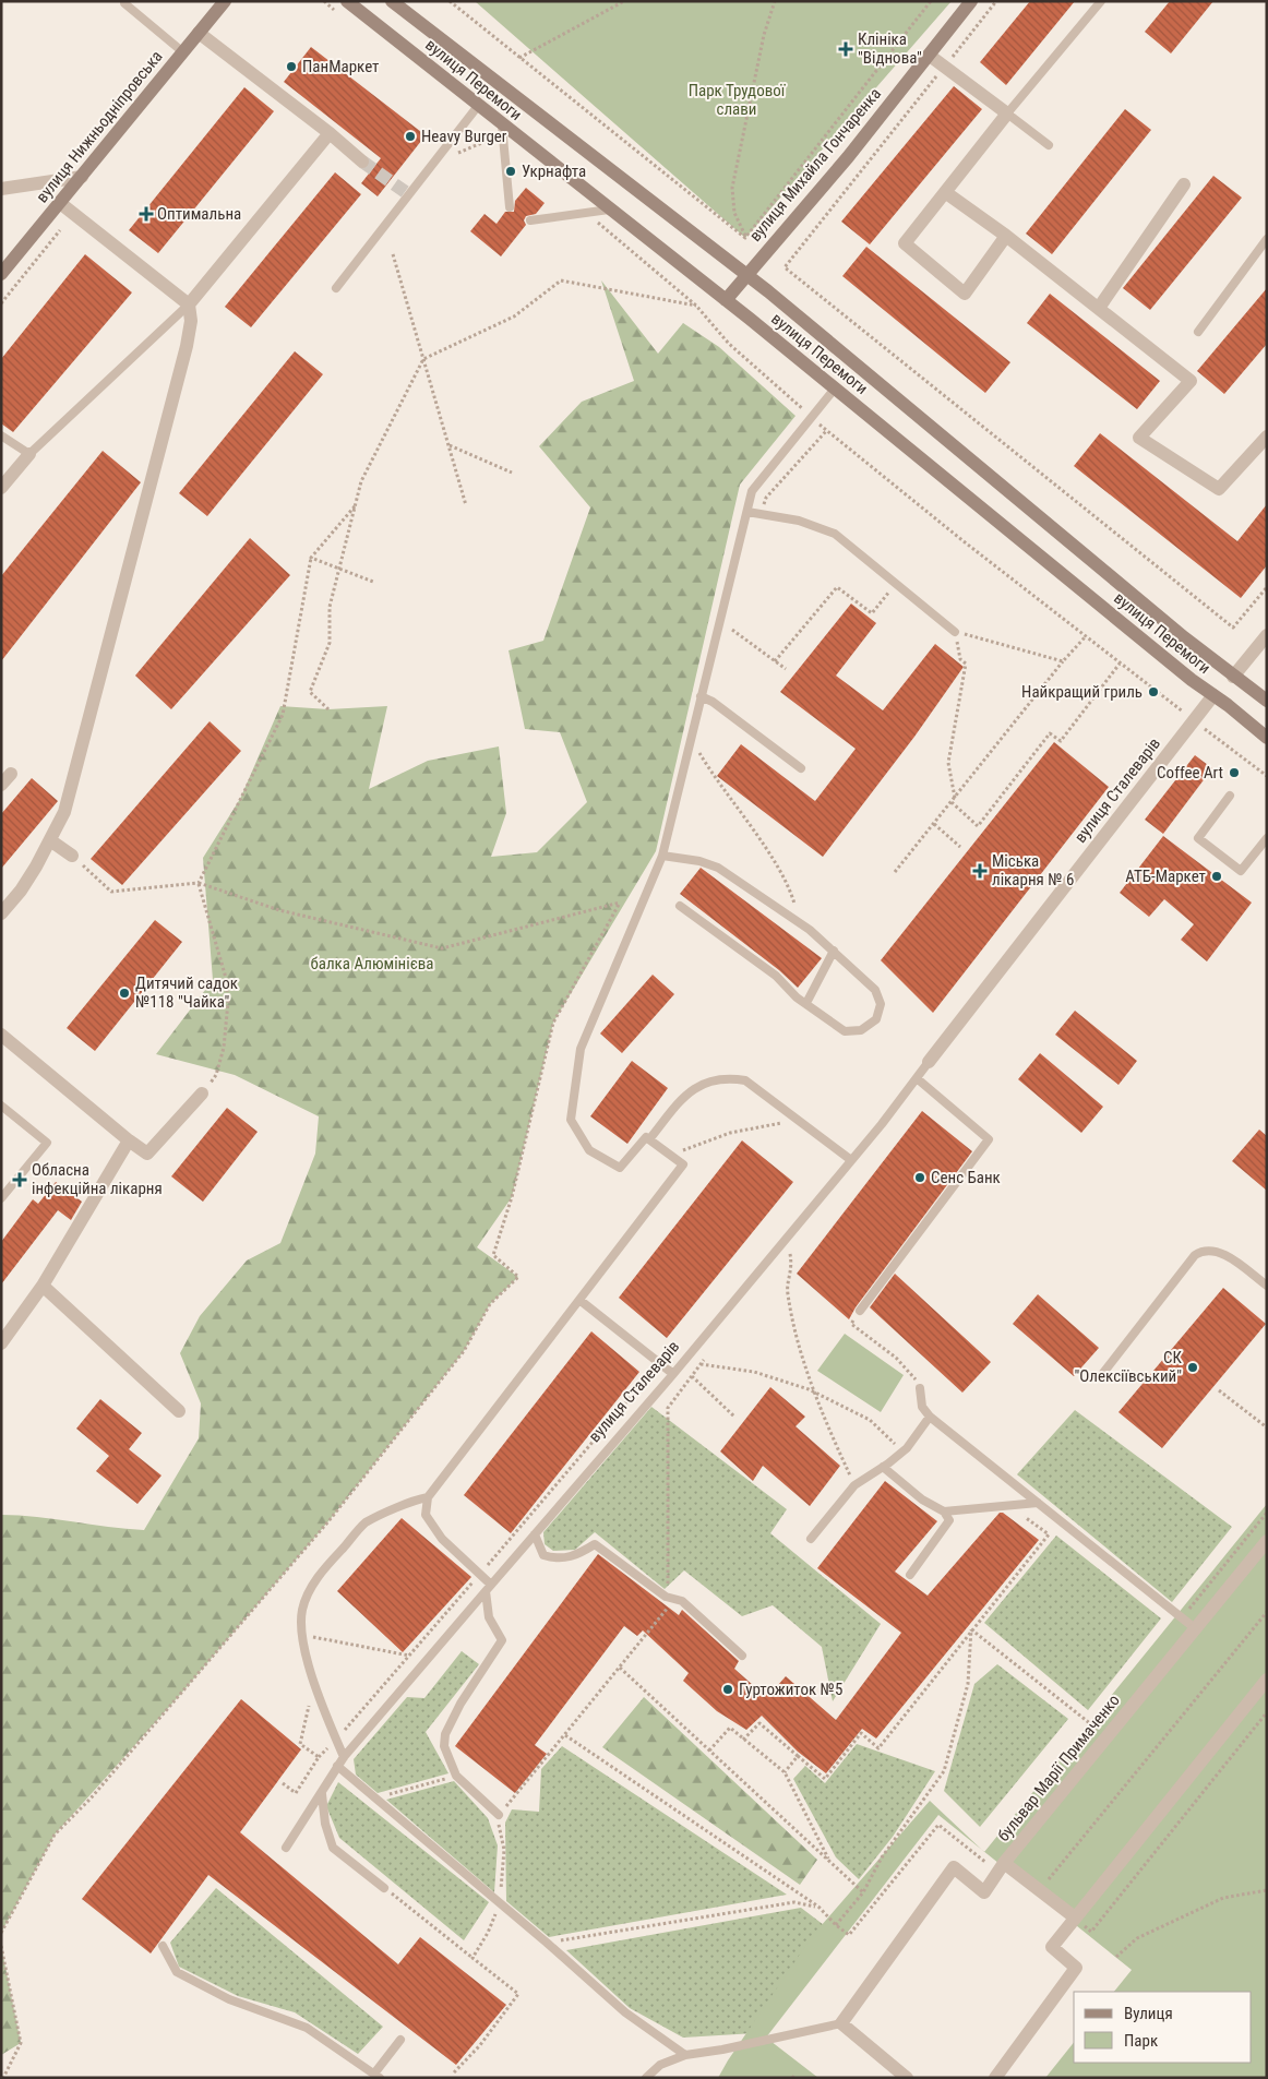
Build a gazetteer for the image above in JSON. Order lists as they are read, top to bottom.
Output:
{
  "streets": {
    "main road": ["вулиця Перемоги", "вулиця Нижньодніпровська", "вулиця Михайла Гончаренка"],
    "street": ["вулиця Сталеварів", "бульвар Марії Примаченко"]
  },
  "crossings": [
    ["вулиця Перемоги", "вулиця Михайла Гончаренка"],
    ["вулиця Перемоги", "вулиця Сталеварів"]
  ],
  "parks": ["Парк Трудової слави", "балка Алюмінієва"],
  "places": {
    "health": [
      "Клініка \"Віднова\"",
      "Оптимальна",
      "Мiська лiкарня № 6",
      "Обласна інфекційна лікарня"
    ],
    "other": [
      "ПанМаркет",
      "Heavy Burger",
      "Укрнафта",
      "Найкращий гриль",
      "Coffee Art",
      "АТБ-Маркет",
      "Дитячий садок №118 \"Чайка\"",
      "Сенс Банк",
      "СК \"Олексіївський\"",
      "Гуртожиток №5"
    ]
  },
  "legend": ["Вулиця", "Парк"]
}
